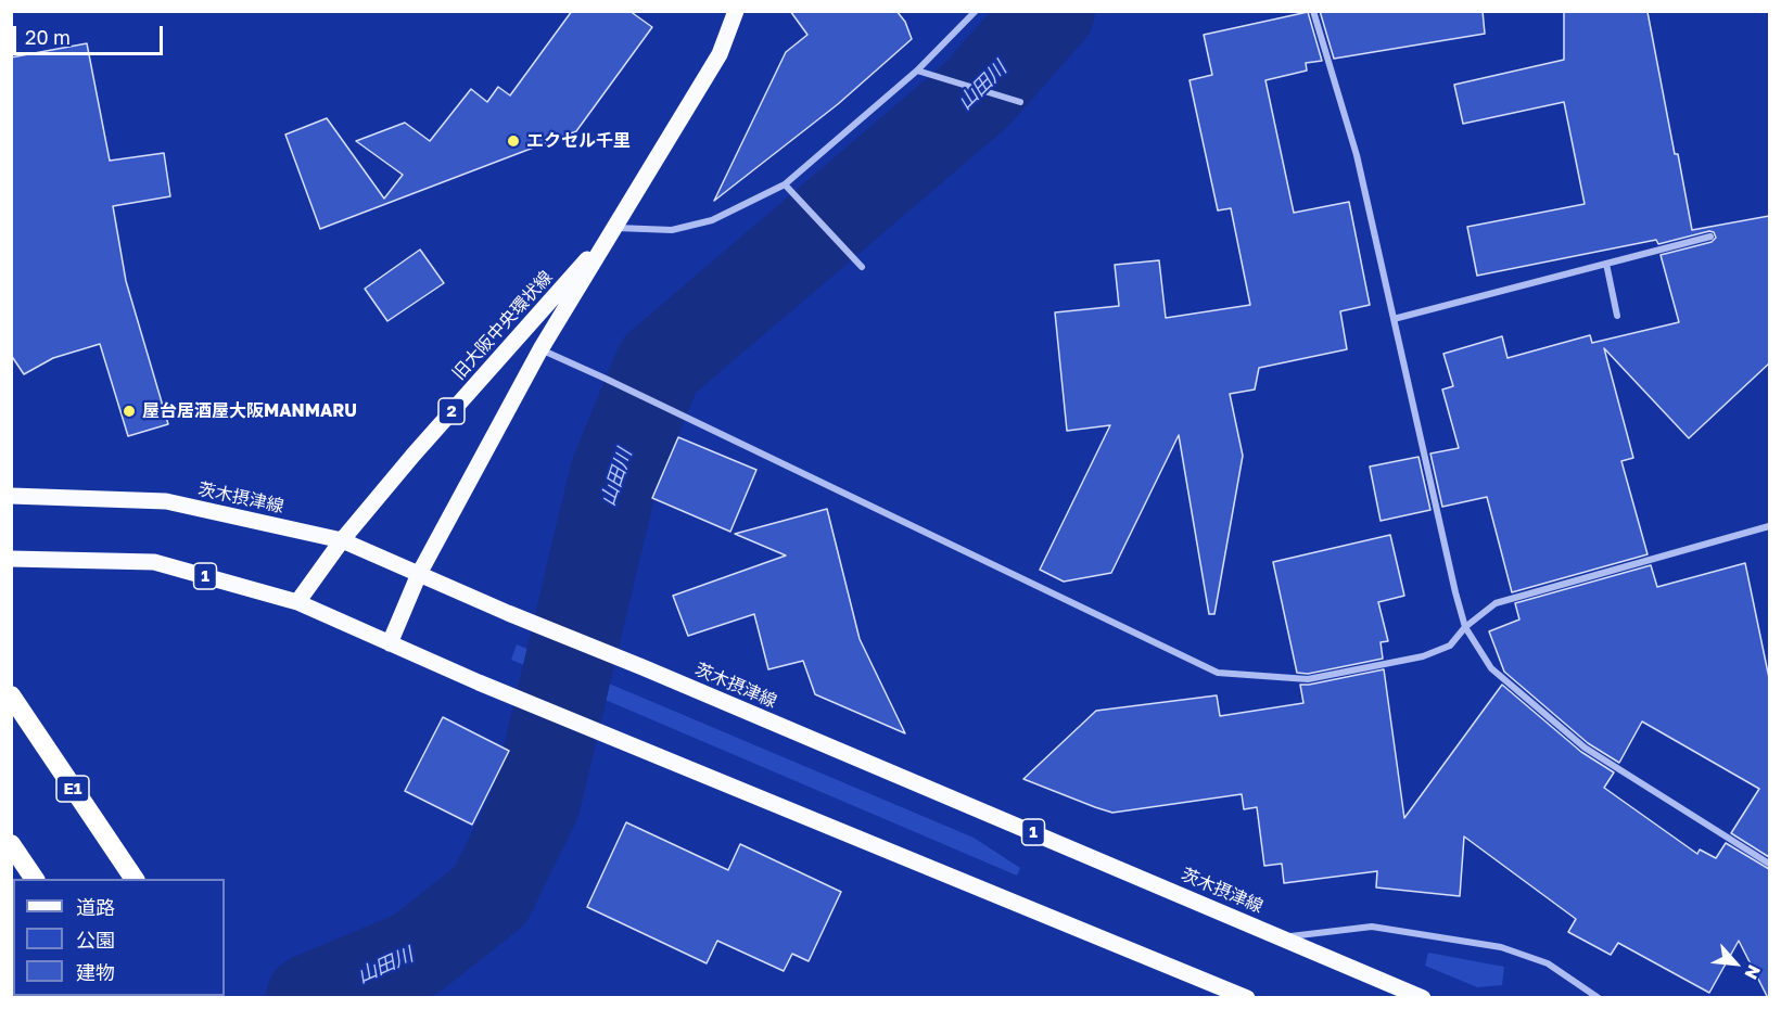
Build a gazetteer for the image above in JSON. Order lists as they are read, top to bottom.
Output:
{
  "streets": {
    "highway": ["E1"],
    "main road": [
      "旧大阪中央環状線",
      "2",
      "茨木摂津線",
      "1"
    ]
  },
  "crossings": [
    ["旧大阪中央環状線", "茨木摂津線"],
    ["旧大阪中央環状線", "1"]
  ],
  "water": ["山田川"],
  "places": ["エクセル千里", "屋台居酒屋大阪MANMARU"],
  "legend": ["道路", "公園", "建物"],
  "scale_bar": "20 m",
  "north": "bottom right"
}
